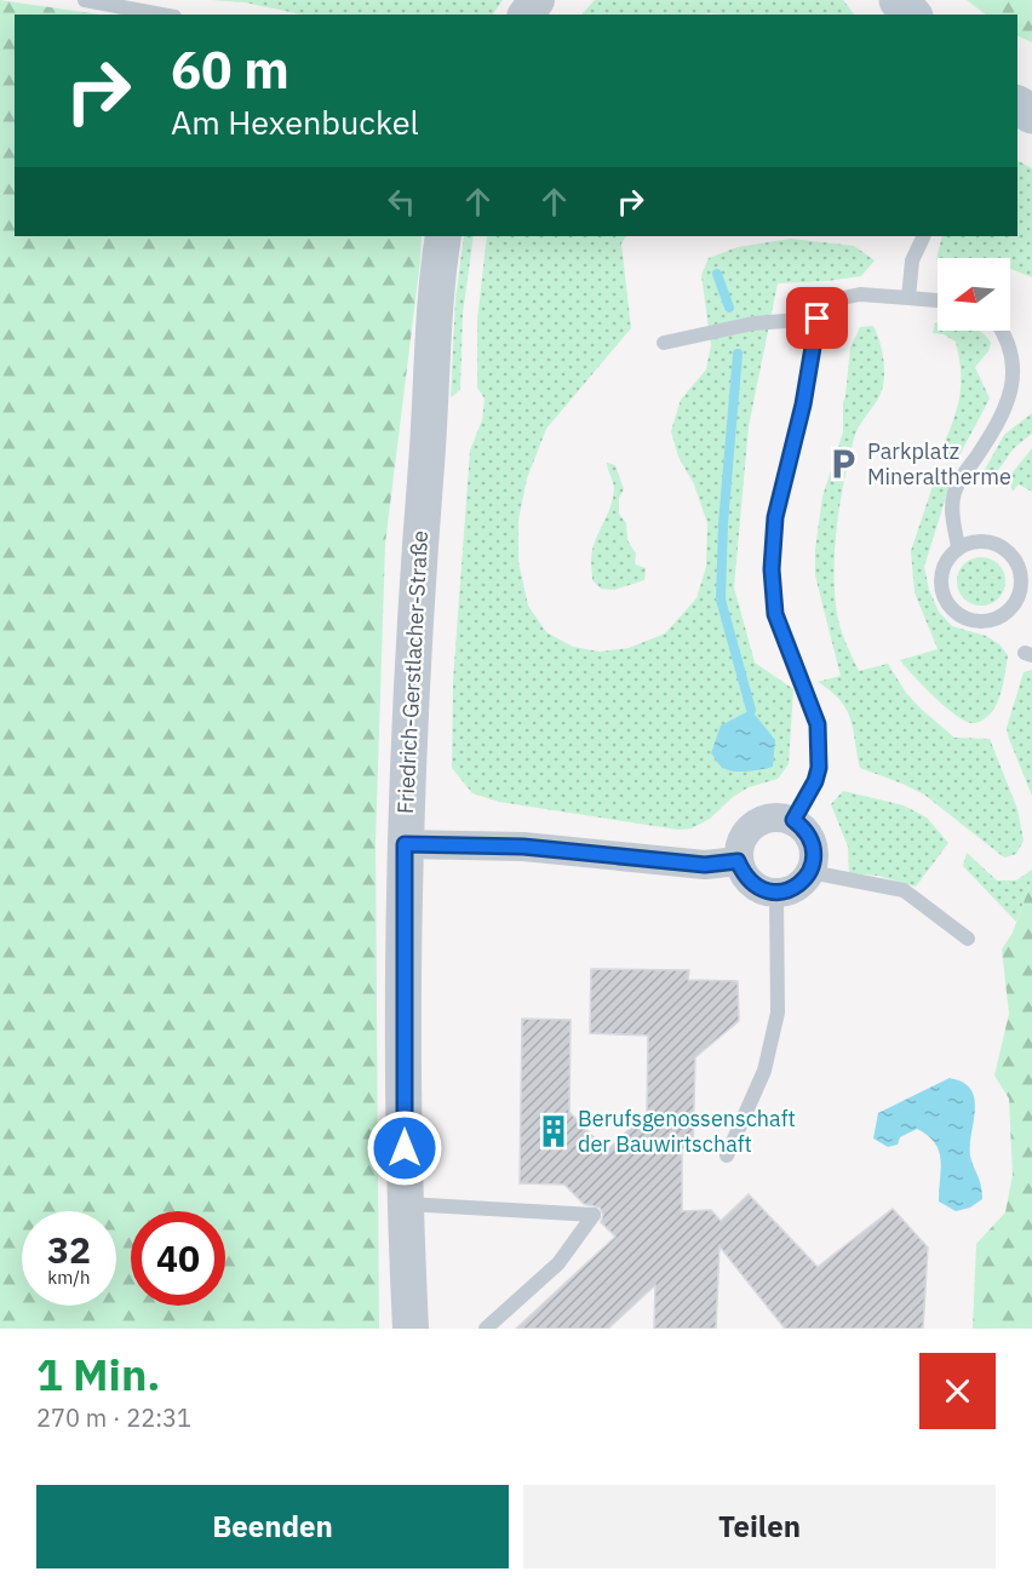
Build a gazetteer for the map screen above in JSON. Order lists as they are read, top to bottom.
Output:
{
  "streets": {
    "street": ["Friedrich-Gerstlacher-Straße"]
  },
  "places": {
    "parking": ["Parkplatz Mineraltherme"],
    "building": ["Berufsgenossenschaft der Bauwirtschaft"]
  },
  "north": "left",
  "page": {
    "turn": ["60 m", "Am Hexenbuckel"],
    "speed": "32 km/h",
    "limit": "40",
    "heading": ["1 Min.", "270 m · 22:31"],
    "buttons": ["Beenden", "Teilen"]
  }
}
